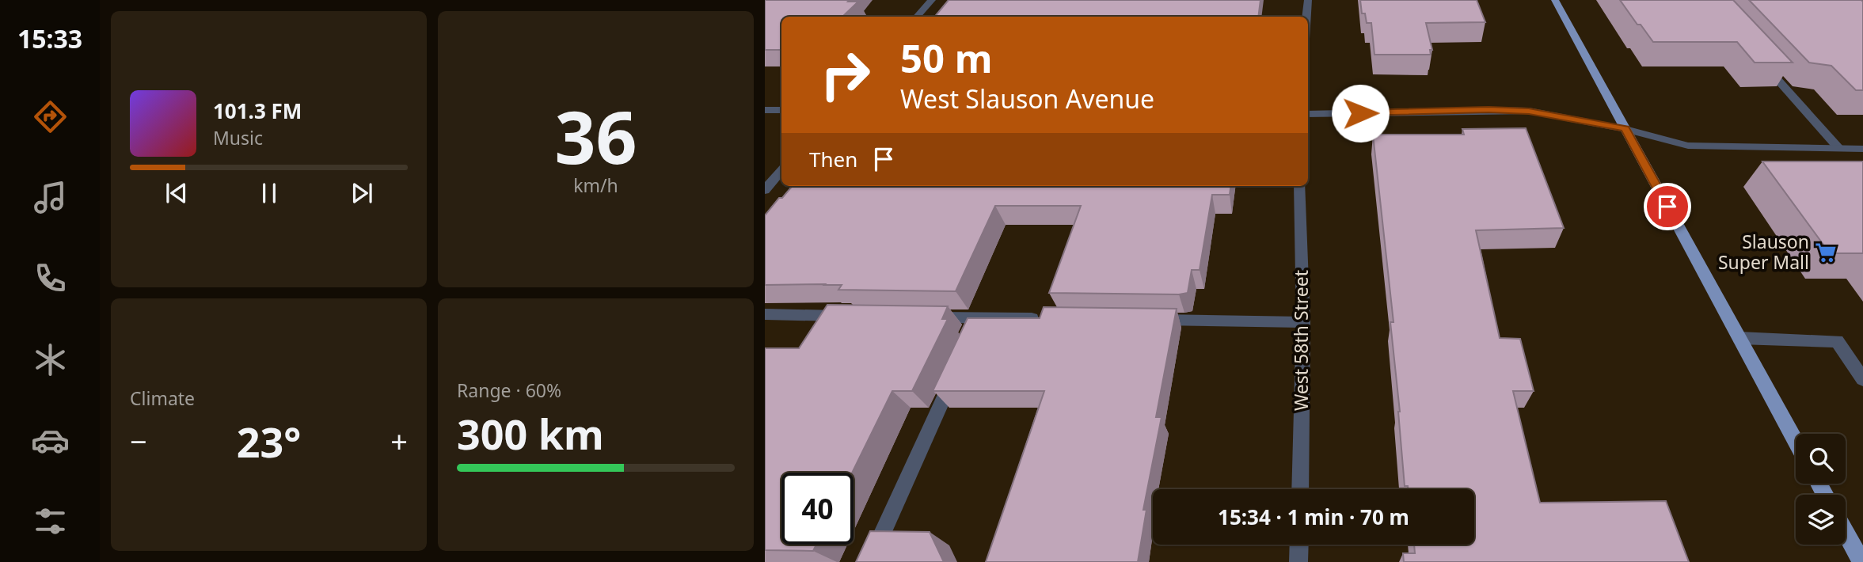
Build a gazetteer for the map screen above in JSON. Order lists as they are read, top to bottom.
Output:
{
  "streets": {
    "street": ["West 58th Street"]
  },
  "places": {
    "supermarket": ["Slauson Super Mall"]
  },
  "page": {
    "tabs": "15:33",
    "tile": [
      ["36", "km/h"],
      "Climate",
      ["Range · 60%", "300 km"]
    ],
    "turn": ["50 m", "West Slauson Avenue"],
    "song": ["101.3 FM", "Music"],
    "then": "Then",
    "heat": ["−", "23°", "+"],
    "limit": "40",
    "trip": "15:34 · 1 min · 70 m"
  }
}
